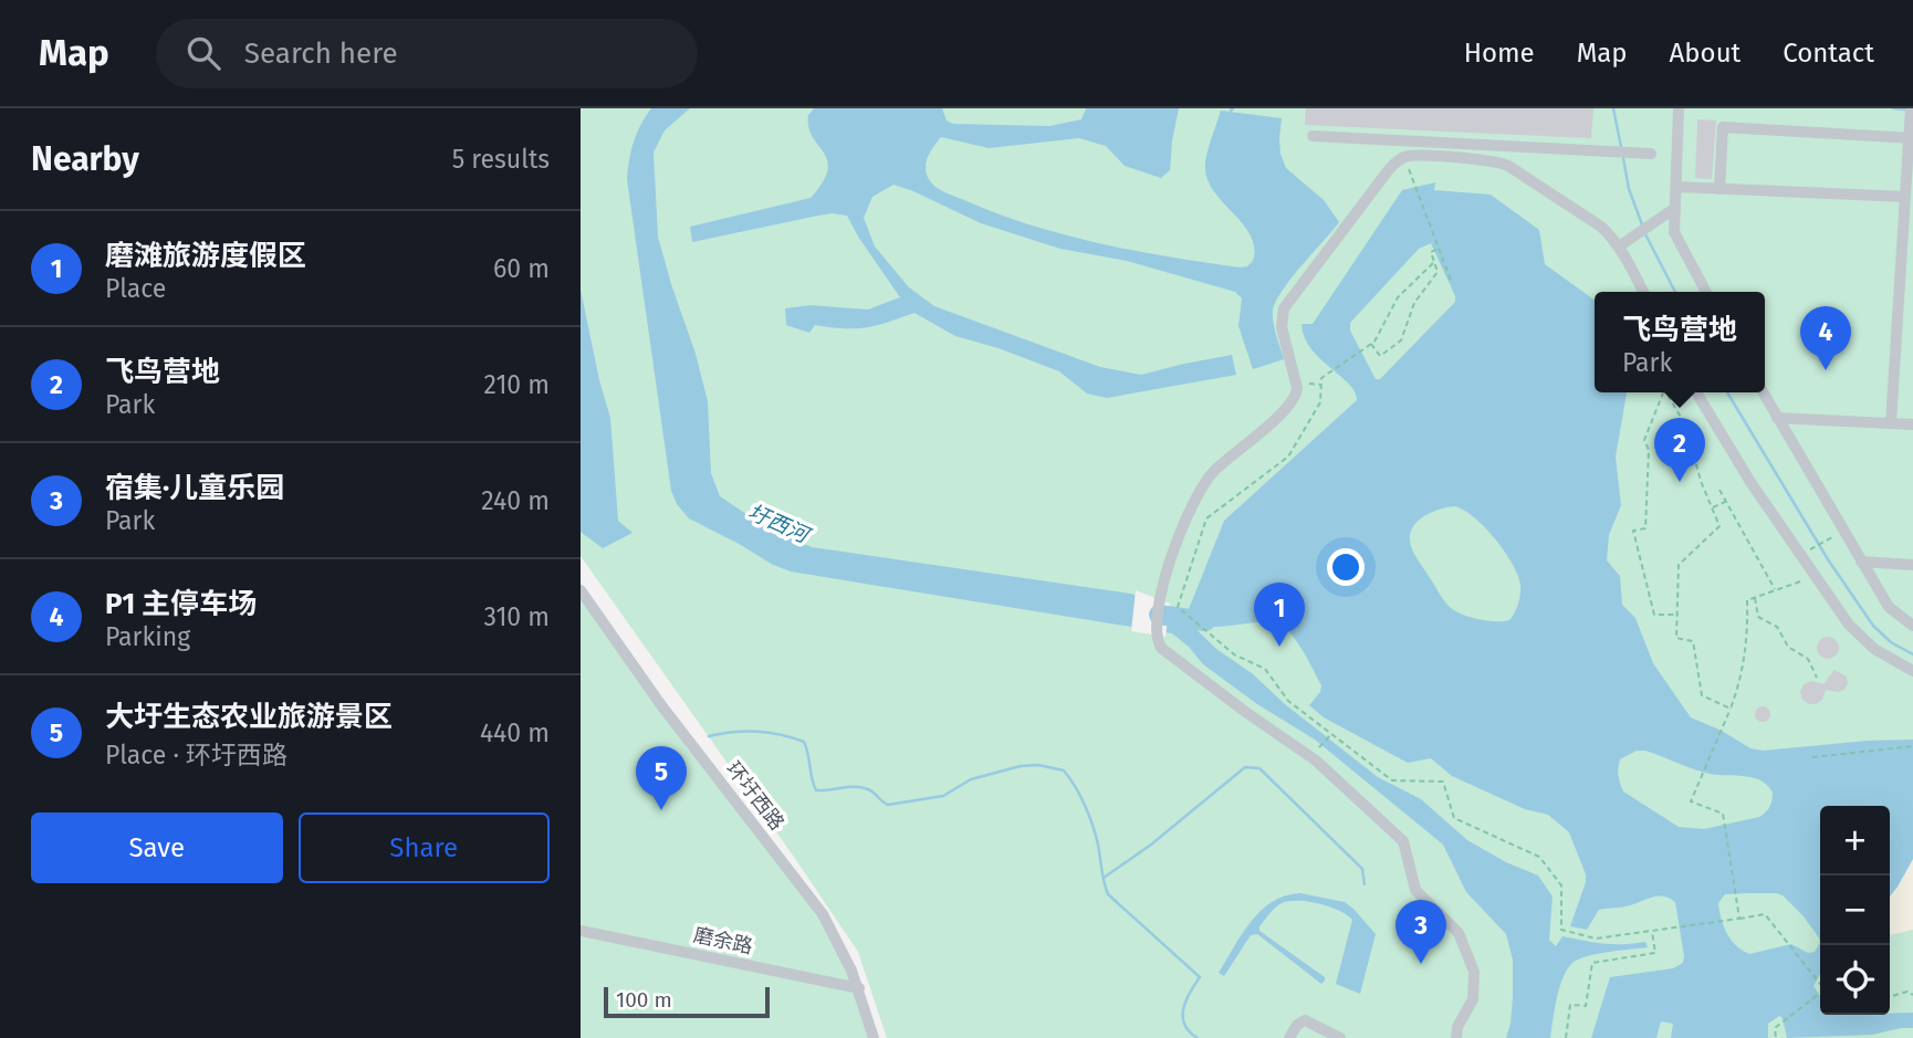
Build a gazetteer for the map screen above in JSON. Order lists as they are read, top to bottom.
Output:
{
  "streets": {
    "street": ["环圩西路", "磨余路"]
  },
  "crossings": [
    ["环圩西路", "磨余路"]
  ],
  "water": ["圩西河"],
  "scale_bar": "100 m",
  "page": {
    "header": "Map",
    "search": "Search here",
    "nav": [
      "Home",
      "Map",
      "About",
      "Contact"
    ],
    "heading": ["Nearby", "5 results"],
    "list": [
      {
        "mark": "1",
        "name": "磨滩旅游度假区",
        "note": "Place",
        "value": "60 m"
      },
      {
        "mark": "2",
        "name": "飞鸟营地",
        "note": "Park",
        "value": "210 m"
      },
      {
        "mark": "3",
        "name": "宿集·儿童乐园",
        "note": "Park",
        "value": "240 m"
      },
      {
        "mark": "4",
        "name": "P1 主停车场",
        "note": "Parking",
        "value": "310 m"
      },
      {
        "mark": "5",
        "name": "大圩生态农业旅游景区",
        "note": "Place · 环圩西路",
        "value": "440 m"
      }
    ],
    "popup": ["飞鸟营地", "Park"],
    "pins": [
      "4",
      "2",
      "1",
      "5",
      "3"
    ],
    "buttons": ["Save", "Share"],
    "map_buttons": ["+", "−"],
    "scale": "100 m"
  }
}
